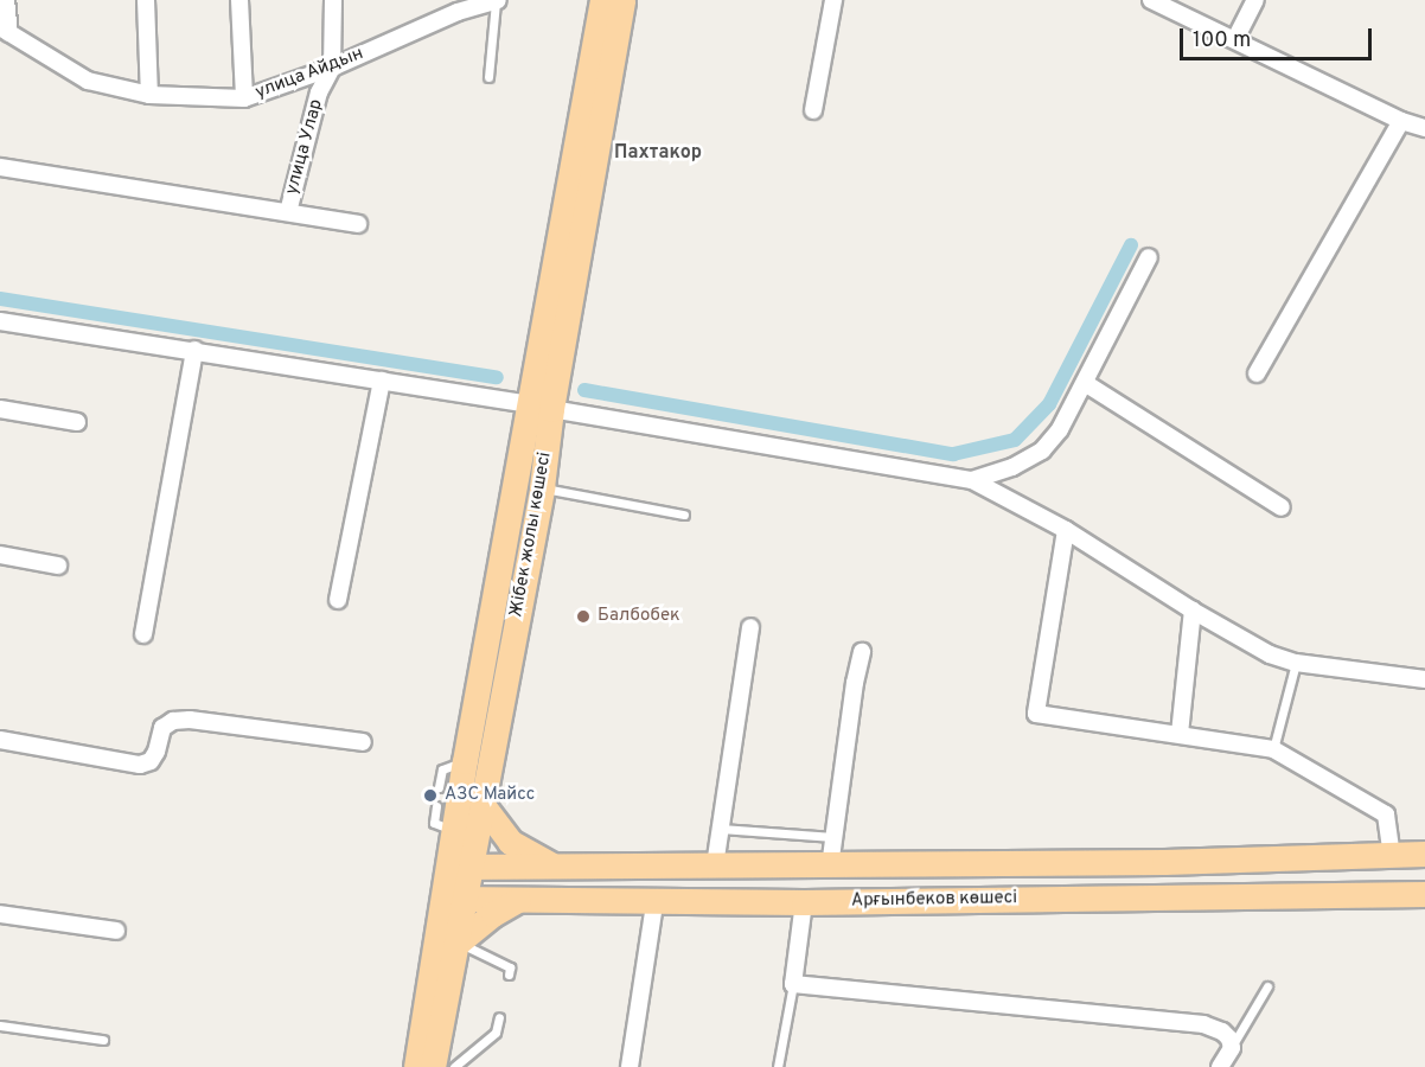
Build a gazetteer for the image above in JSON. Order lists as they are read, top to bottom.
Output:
{
  "streets": {
    "main road": ["Жібек жолы көшесі", "Арғынбеков көшесі"],
    "street": ["улица Айдын", "улица Улар"]
  },
  "crossings": [
    ["улица Айдын", "улица Улар"],
    ["Жібек жолы көшесі", "Арғынбеков көшесі"]
  ],
  "districts": ["Пахтакор"],
  "places": ["Балбобек", "АЗС Майсс"],
  "scale_bar": "100 m"
}
